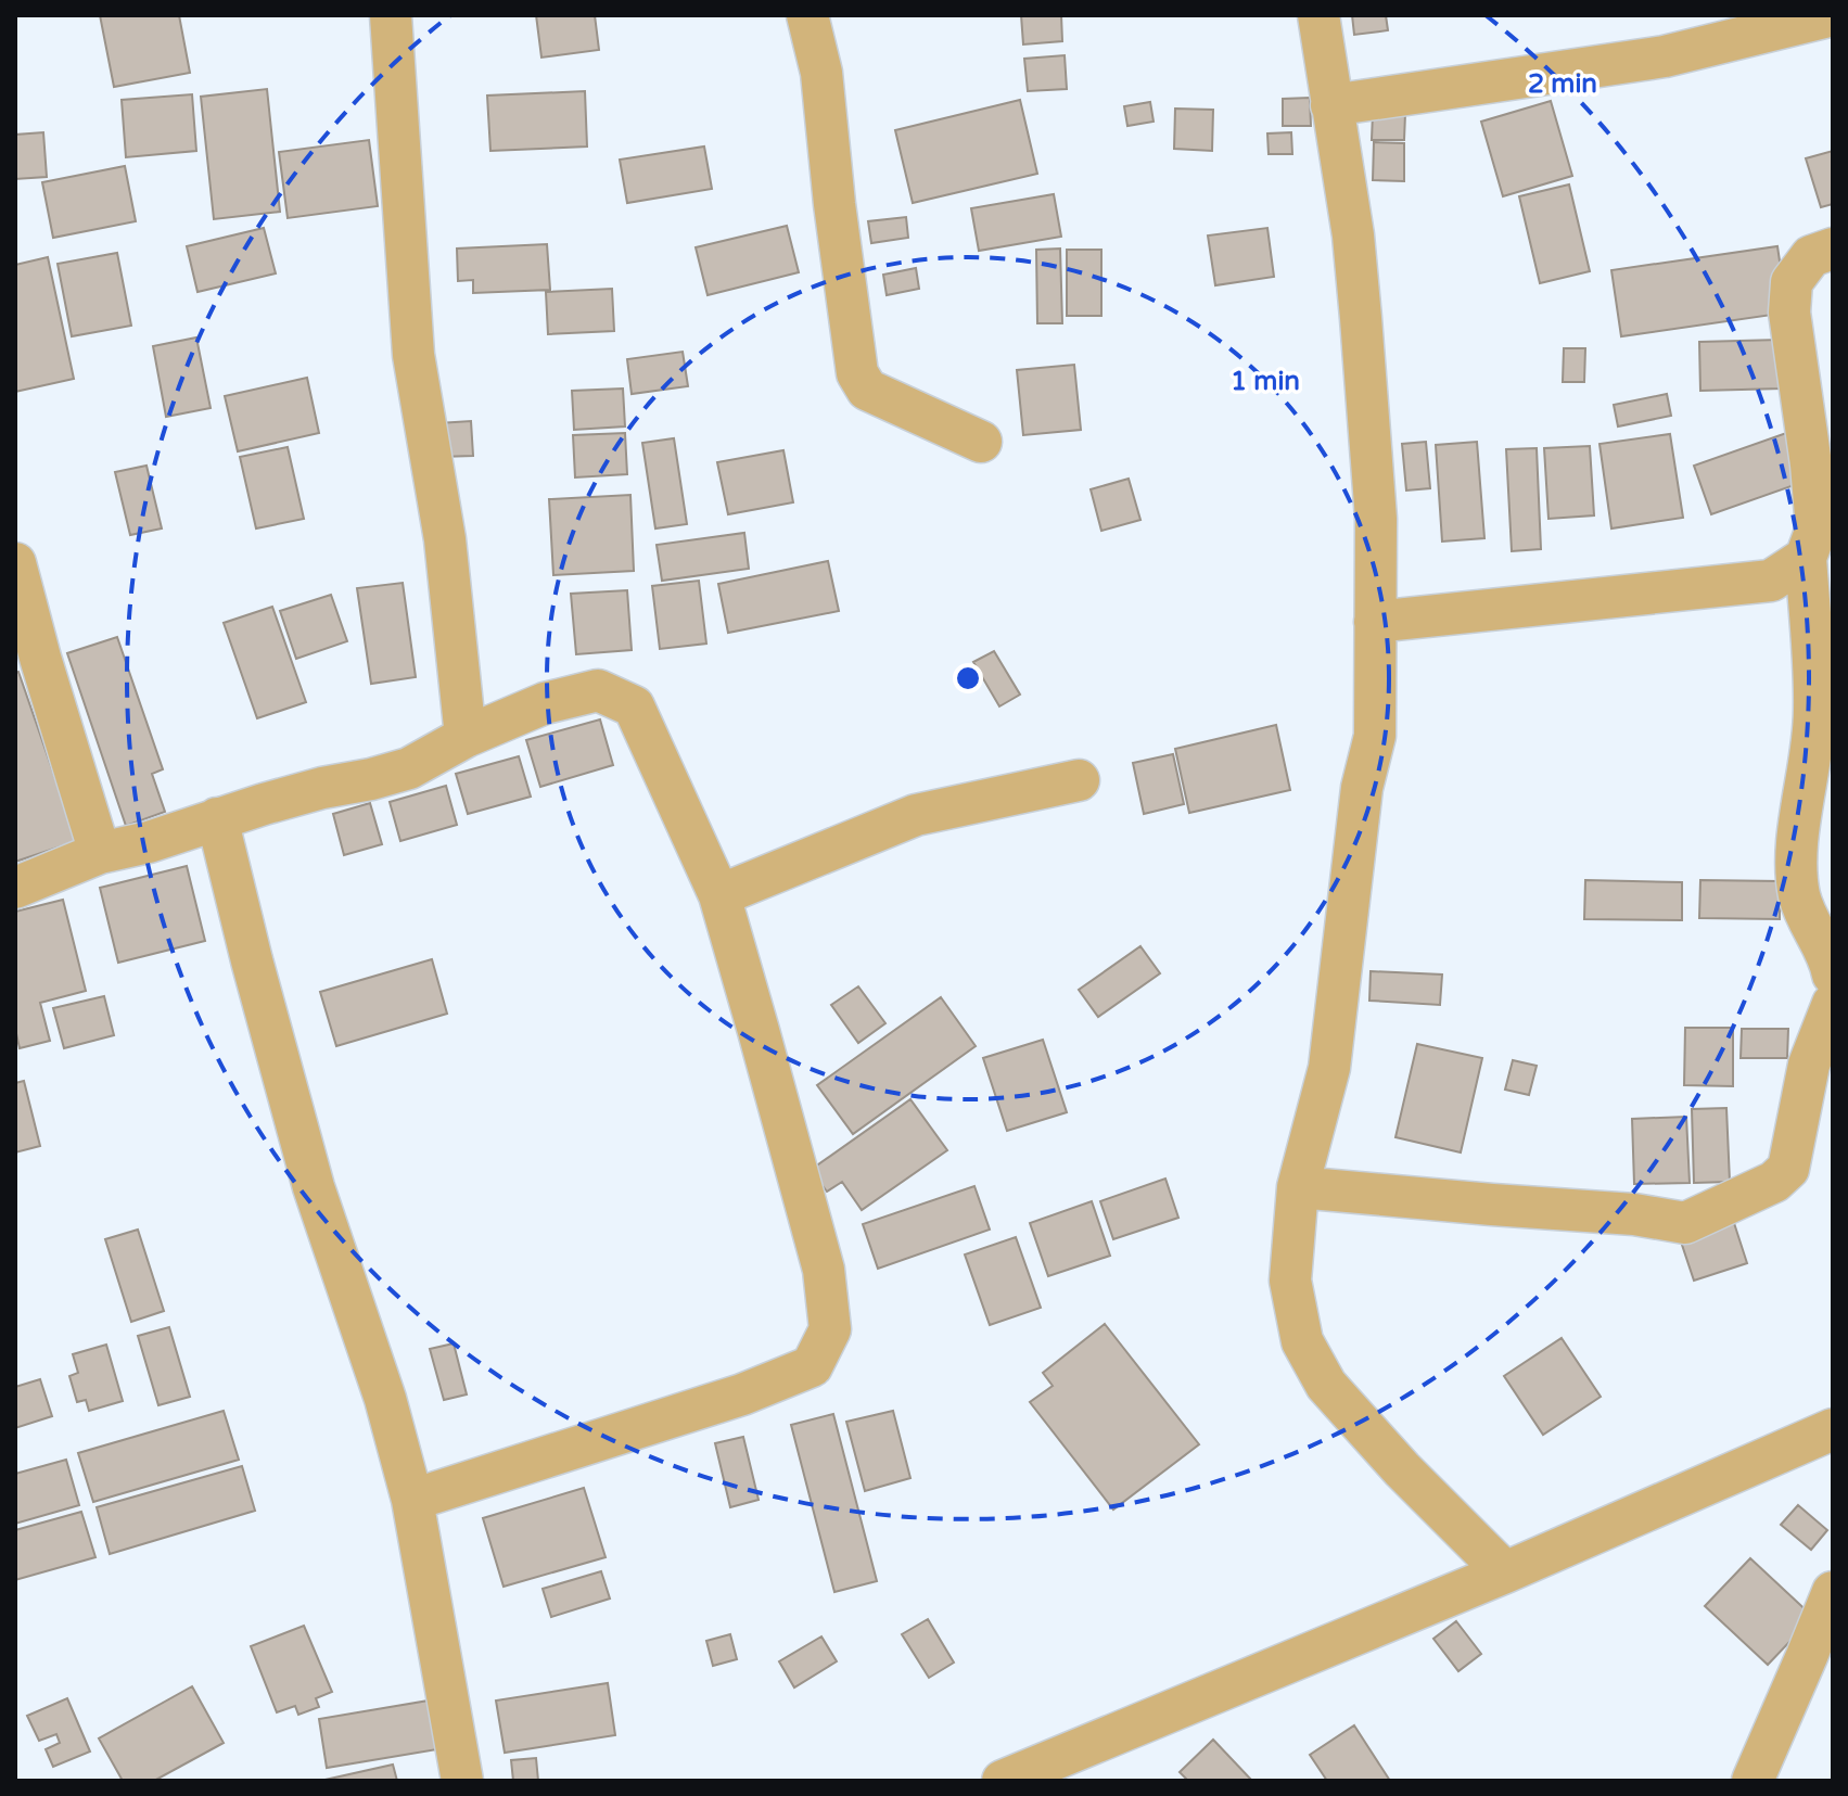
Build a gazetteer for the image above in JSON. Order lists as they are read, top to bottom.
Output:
{
  "rings": ["2 min", "1 min"]
}
